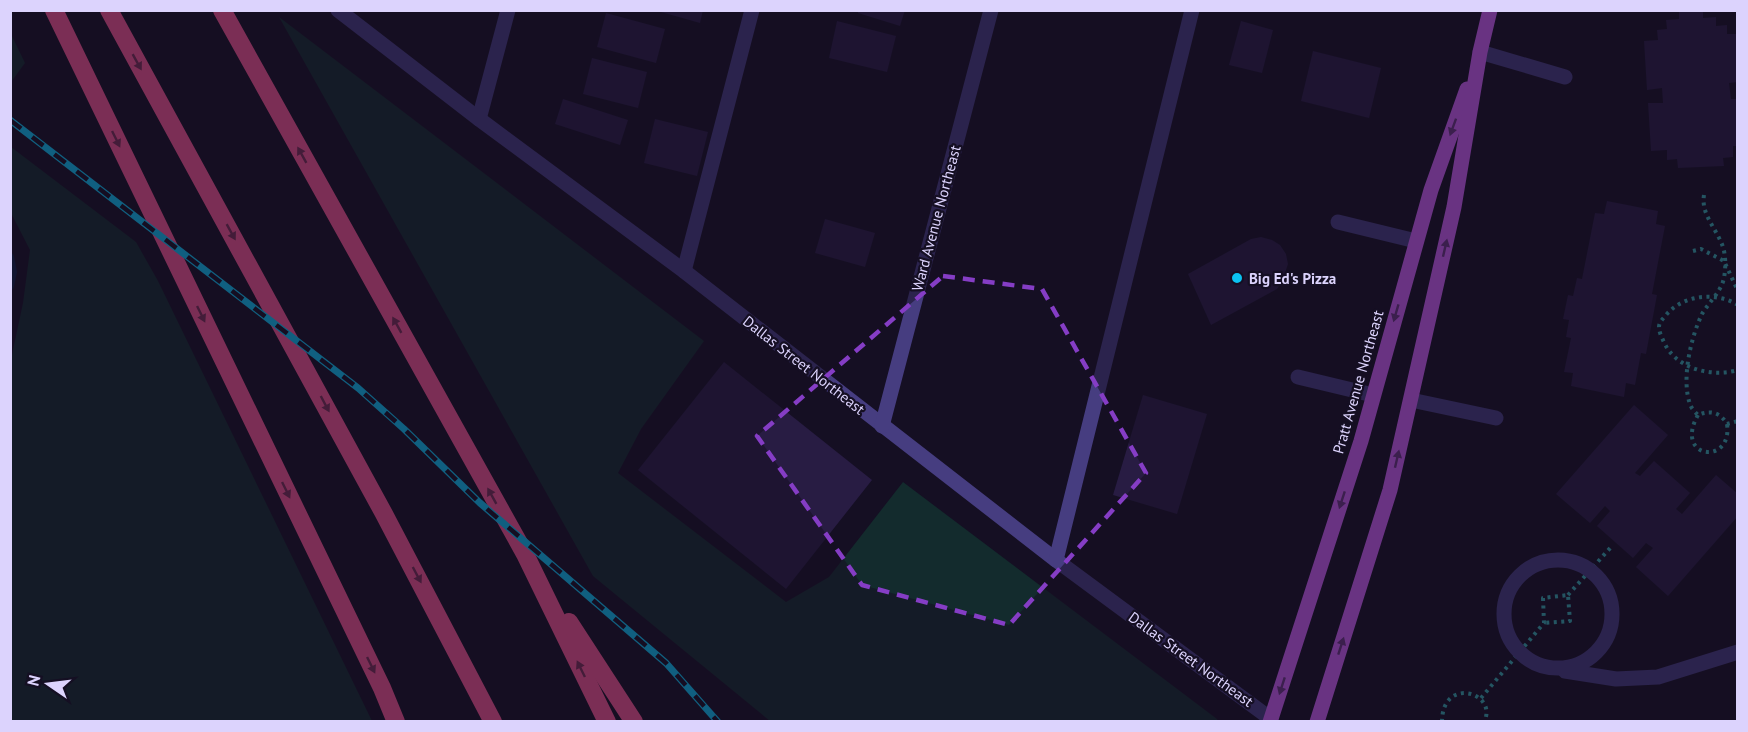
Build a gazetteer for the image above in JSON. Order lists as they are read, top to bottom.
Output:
{
  "streets": {
    "main road": ["Pratt Avenue Northeast"],
    "street": ["Ward Avenue Northeast", "Dallas Street Northeast"]
  },
  "crossings": [
    ["Ward Avenue Northeast", "Dallas Street Northeast"],
    ["Dallas Street Northeast", "Pratt Avenue Northeast"]
  ],
  "places": ["Big Ed's Pizza"],
  "north": "left"
}
